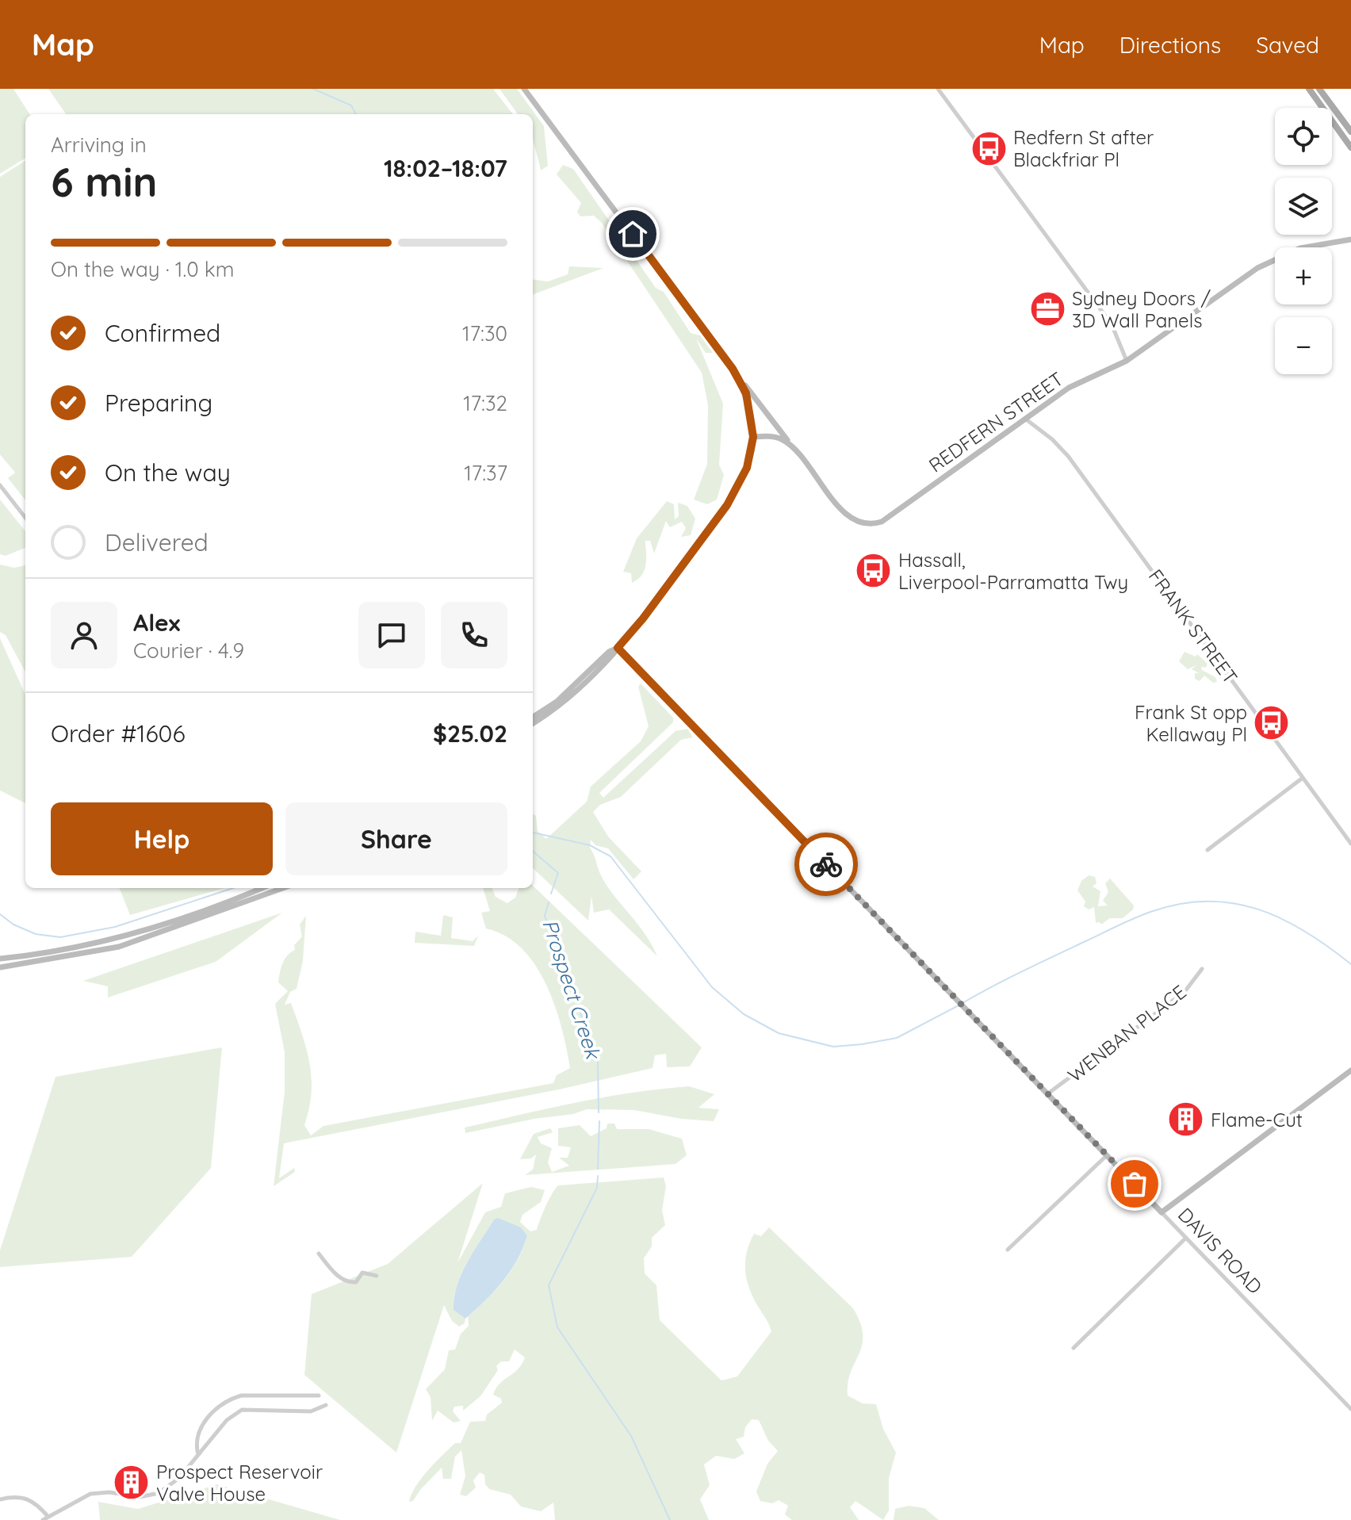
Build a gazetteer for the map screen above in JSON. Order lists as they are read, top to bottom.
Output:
{
  "streets": {
    "street": [
      "REDFERN STREET",
      "FRANK STREET",
      "WENBAN PLACE",
      "DAVIS ROAD"
    ]
  },
  "crossings": [
    ["REDFERN STREET", "FRANK STREET"],
    ["WENBAN PLACE", "DAVIS ROAD"]
  ],
  "water": ["Prospect Creek"],
  "places": {
    "bus stop": ["Redfern St after Blackfriar Pl", "Hassall, Liverpool-Parramatta Twy", "Frank St opp Kellaway Pl"],
    "office": ["Sydney Doors / 3D Wall Panels"],
    "building": ["Flame-Cut", "Prospect Reservoir Valve House"]
  },
  "page": {
    "header": "Map",
    "nav": ["Map", "Directions", "Saved"],
    "map_buttons": ["+", "−"],
    "heading": ["6 min", "Arriving in", "18:02–18:07"],
    "panel": [
      "Alex",
      "Courier · 4.9",
      "Order #1606",
      "$25.02"
    ],
    "bar": "On the way · 1.0 km",
    "list": [
      ["Confirmed", "17:30"],
      ["Preparing", "17:32"],
      ["On the way", "17:37"],
      "Delivered"
    ],
    "buttons": ["Help", "Share"]
  }
}
